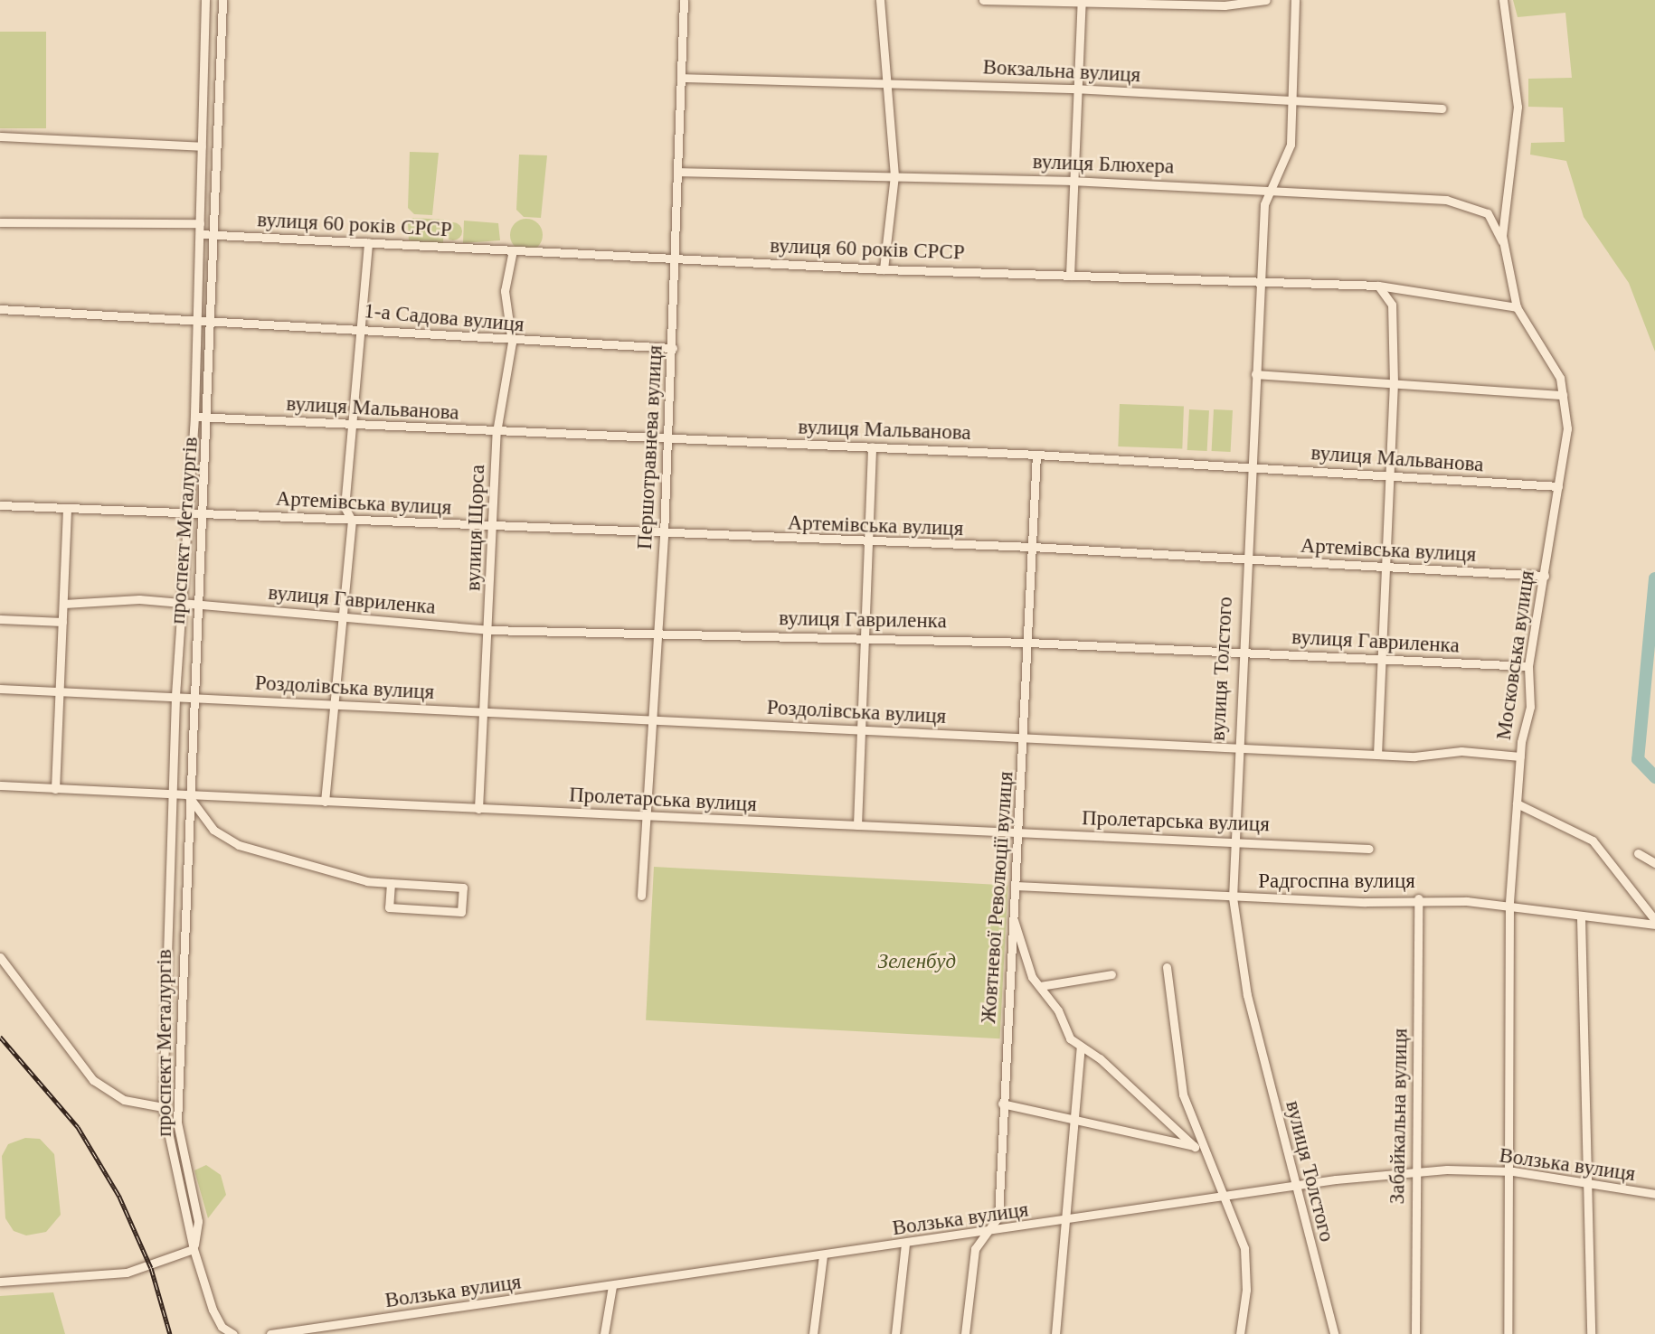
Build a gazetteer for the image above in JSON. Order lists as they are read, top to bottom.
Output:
{
  "streets": {
    "street": [
      "Вокзальна вулиця",
      "вулиця Блюхера",
      "вулиця 60 років СРСР",
      "1-а Садова вулиця",
      "вулиця Мальванова",
      "Першотравнева вулиця",
      "Артемівська вулиця",
      "вулиця Щорса",
      "проспект Металургів",
      "вулиця Гавриленка",
      "Московська вулиця",
      "вулиця Толстого",
      "Роздолівська вулиця",
      "Пролетарська вулиця",
      "Радгоспна вулиця",
      "Жовтневої Революції вулиця",
      "Забайкальна вулиця",
      "Волзька вулиця"
    ]
  },
  "crossings": [
    ["Вокзальна вулиця", "Першотравнева вулиця"],
    ["Вокзальна вулиця", "вулиця Толстого"],
    ["вулиця Блюхера", "Першотравнева вулиця"],
    ["вулиця Блюхера", "Московська вулиця"],
    ["вулиця Блюхера", "вулиця Толстого"],
    ["вулиця 60 років СРСР", "Першотравнева вулиця"],
    ["вулиця 60 років СРСР", "вулиця Щорса"],
    ["вулиця 60 років СРСР", "проспект Металургів"],
    ["вулиця 60 років СРСР", "Московська вулиця"],
    ["вулиця 60 років СРСР", "вулиця Толстого"],
    ["1-а Садова вулиця", "Першотравнева вулиця"],
    ["1-а Садова вулиця", "вулиця Щорса"],
    ["1-а Садова вулиця", "проспект Металургів"],
    ["вулиця Мальванова", "Першотравнева вулиця"],
    ["вулиця Мальванова", "вулиця Щорса"],
    ["вулиця Мальванова", "проспект Металургів"],
    ["вулиця Мальванова", "Московська вулиця"],
    ["вулиця Мальванова", "вулиця Толстого"],
    ["вулиця Мальванова", "Жовтневої Революції вулиця"],
    ["Першотравнева вулиця", "Артемівська вулиця"],
    ["Першотравнева вулиця", "вулиця Гавриленка"],
    ["Першотравнева вулиця", "Роздолівська вулиця"],
    ["Першотравнева вулиця", "Пролетарська вулиця"],
    ["Артемівська вулиця", "вулиця Щорса"],
    ["Артемівська вулиця", "проспект Металургів"],
    ["Артемівська вулиця", "Московська вулиця"],
    ["Артемівська вулиця", "вулиця Толстого"],
    ["Артемівська вулиця", "Жовтневої Революції вулиця"],
    ["вулиця Щорса", "вулиця Гавриленка"],
    ["вулиця Щорса", "Роздолівська вулиця"],
    ["вулиця Щорса", "Пролетарська вулиця"],
    ["проспект Металургів", "вулиця Гавриленка"],
    ["проспект Металургів", "Роздолівська вулиця"],
    ["проспект Металургів", "Пролетарська вулиця"],
    ["вулиця Гавриленка", "Московська вулиця"],
    ["вулиця Гавриленка", "вулиця Толстого"],
    ["вулиця Гавриленка", "Жовтневої Революції вулиця"],
    ["Московська вулиця", "Роздолівська вулиця"],
    ["Московська вулиця", "Радгоспна вулиця"],
    ["Московська вулиця", "Волзька вулиця"],
    ["вулиця Толстого", "Роздолівська вулиця"],
    ["вулиця Толстого", "Пролетарська вулиця"],
    ["вулиця Толстого", "Радгоспна вулиця"],
    ["вулиця Толстого", "Волзька вулиця"],
    ["Роздолівська вулиця", "Жовтневої Революції вулиця"],
    ["Пролетарська вулиця", "Жовтневої Революції вулиця"],
    ["Радгоспна вулиця", "Жовтневої Революції вулиця"],
    ["Радгоспна вулиця", "Забайкальна вулиця"],
    ["Жовтневої Революції вулиця", "Волзька вулиця"],
    ["Забайкальна вулиця", "Волзька вулиця"]
  ],
  "parks": ["Зеленбуд"]
}
